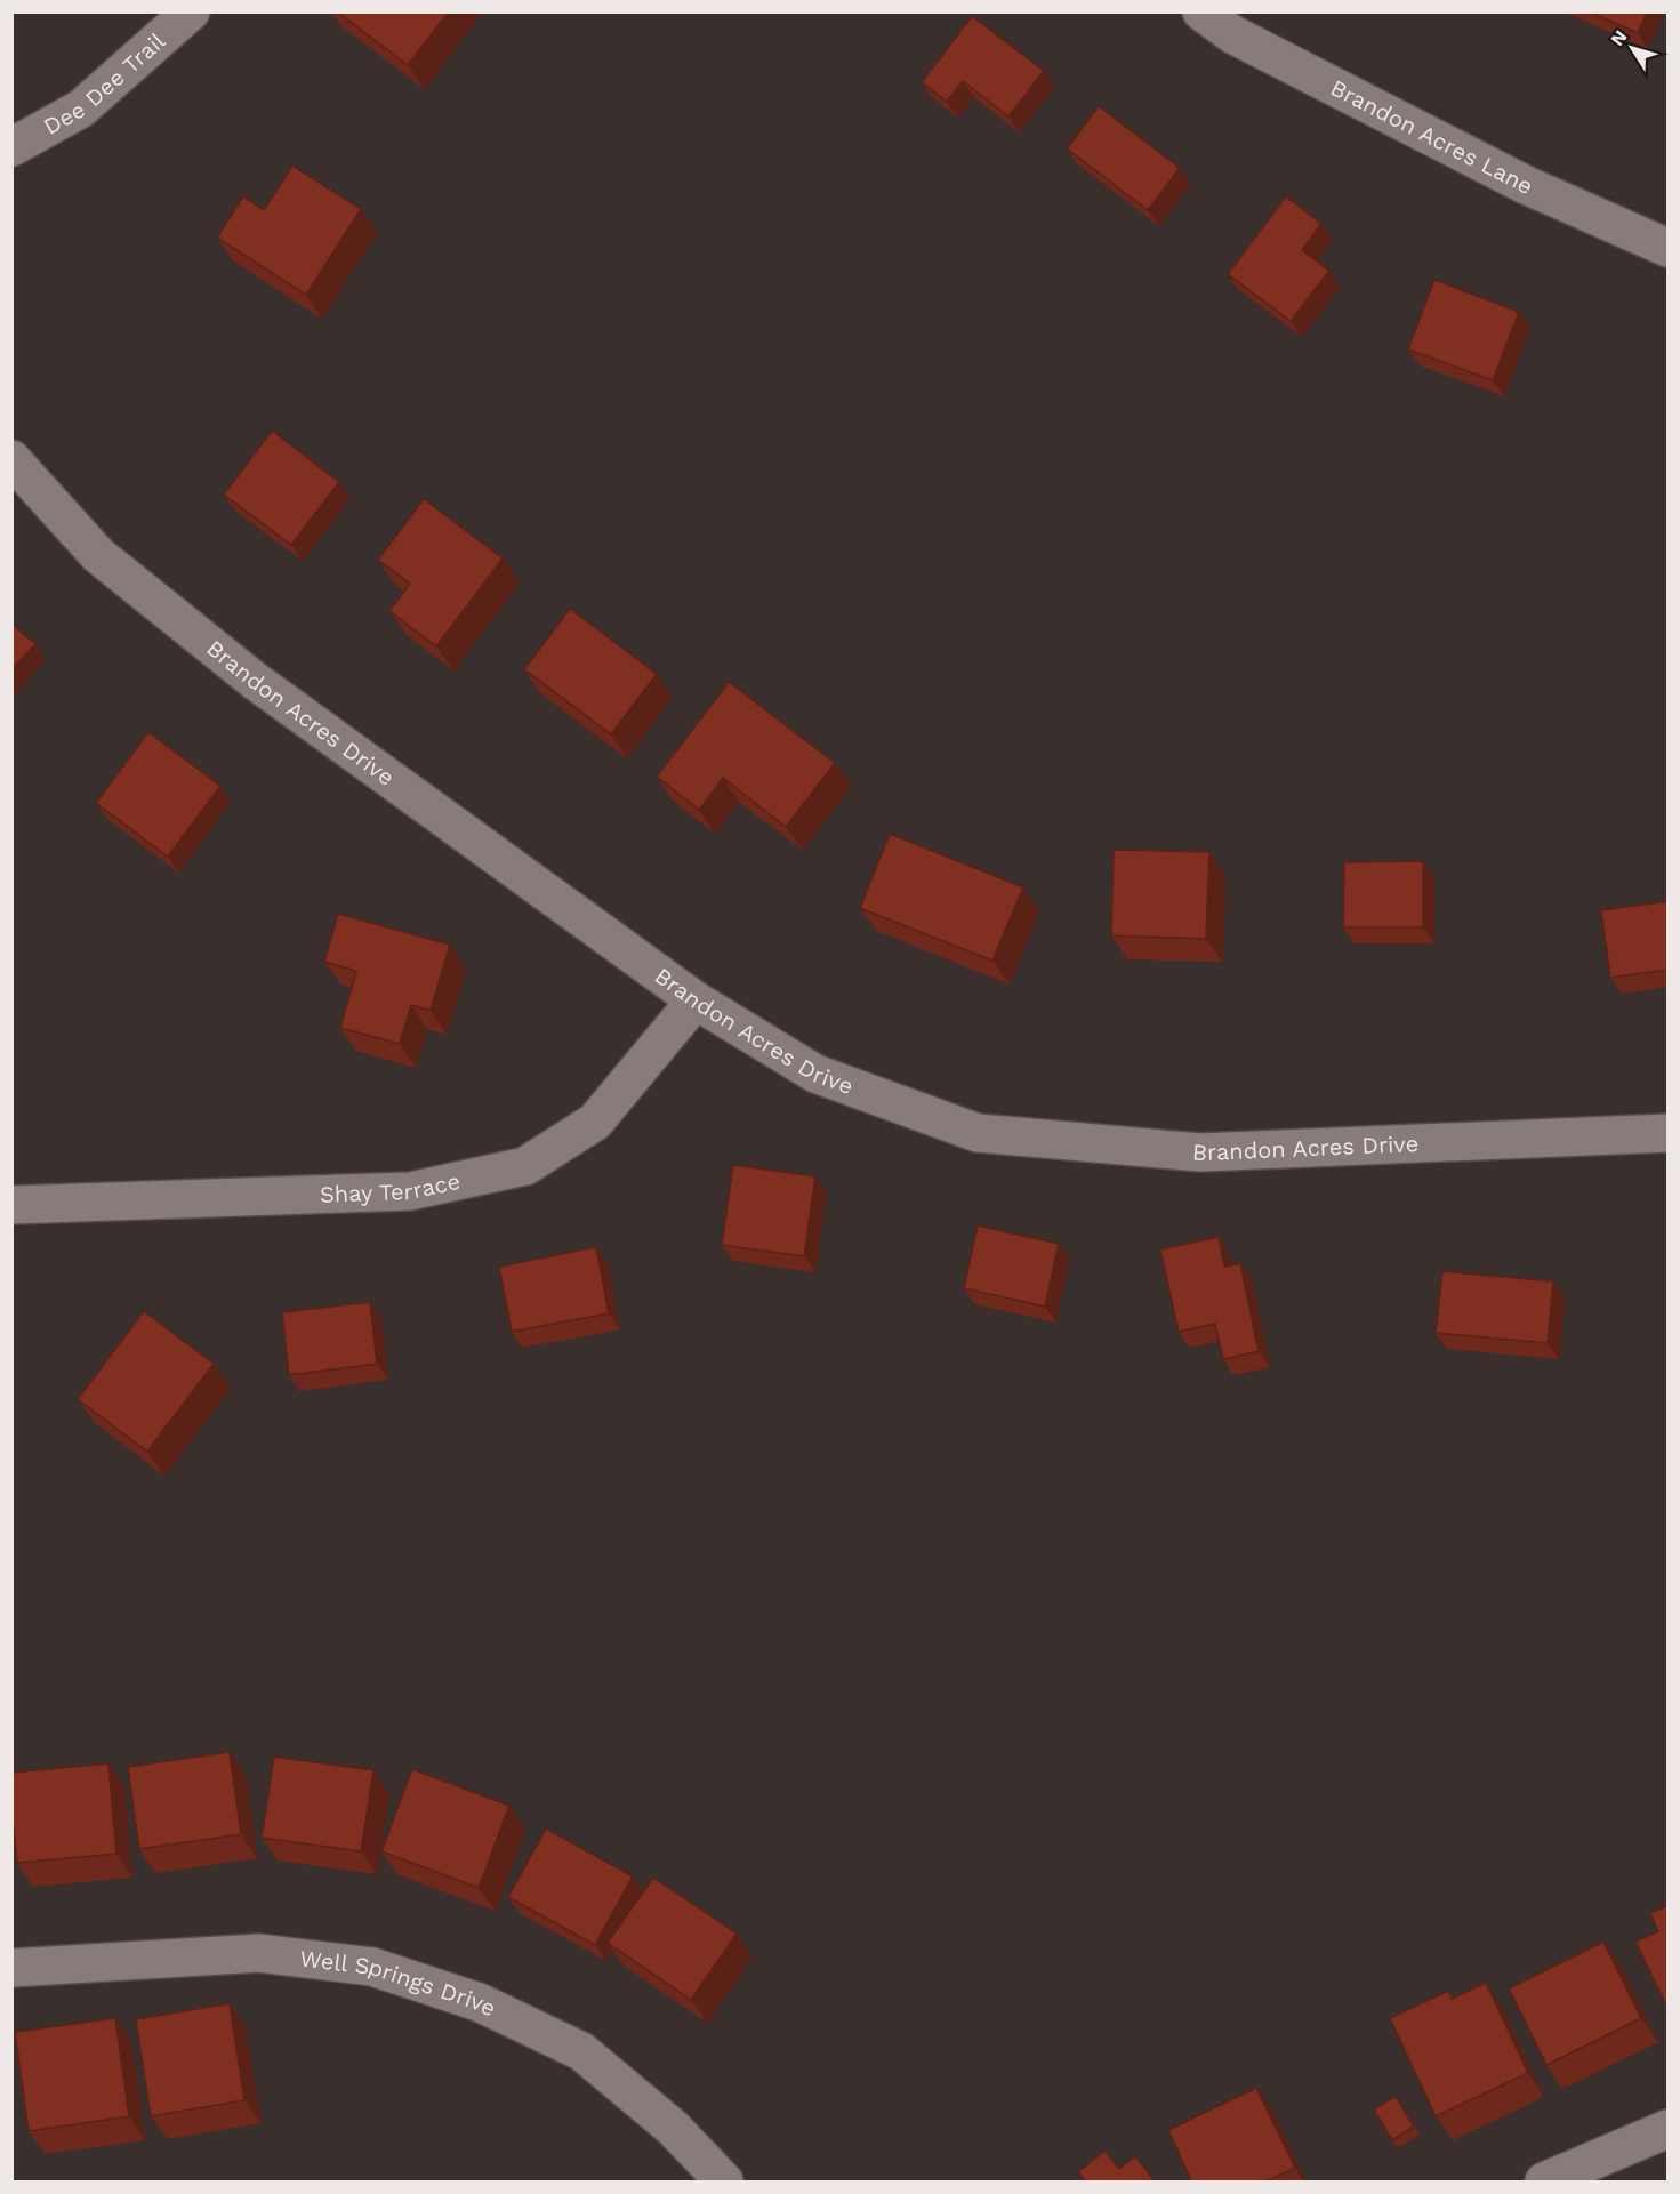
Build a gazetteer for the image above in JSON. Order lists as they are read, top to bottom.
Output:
{
  "streets": {
    "street": [
      "Dee Dee Trail",
      "Brandon Acres Lane",
      "Brandon Acres Drive",
      "Shay Terrace",
      "Well Springs Drive"
    ]
  },
  "crossings": [
    ["Brandon Acres Drive", "Shay Terrace"]
  ],
  "north": "top left"
}
